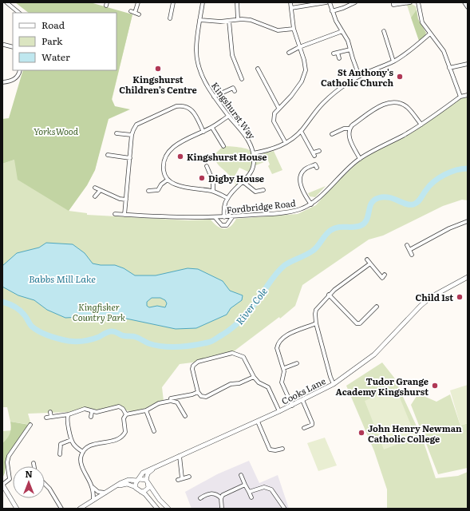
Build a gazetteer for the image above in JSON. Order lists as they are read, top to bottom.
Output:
{
  "streets": {
    "street": ["Kingshurst Way", "Fordbridge Road", "Cooks Lane"]
  },
  "water": ["Babbs Mill Lake", "River Cole"],
  "parks": ["YorksWood", "Kingfisher Country Park"],
  "places": [
    "Kingshurst Children’s Centre",
    "St Anthony's Catholic Church",
    "Kingshurst House",
    "Digby House",
    "Child 1st",
    "Tudor Grange Academy Kingshurst",
    "John Henry Newman Catholic College"
  ],
  "legend": ["Road", "Park", "Water"],
  "north": "top"
}
